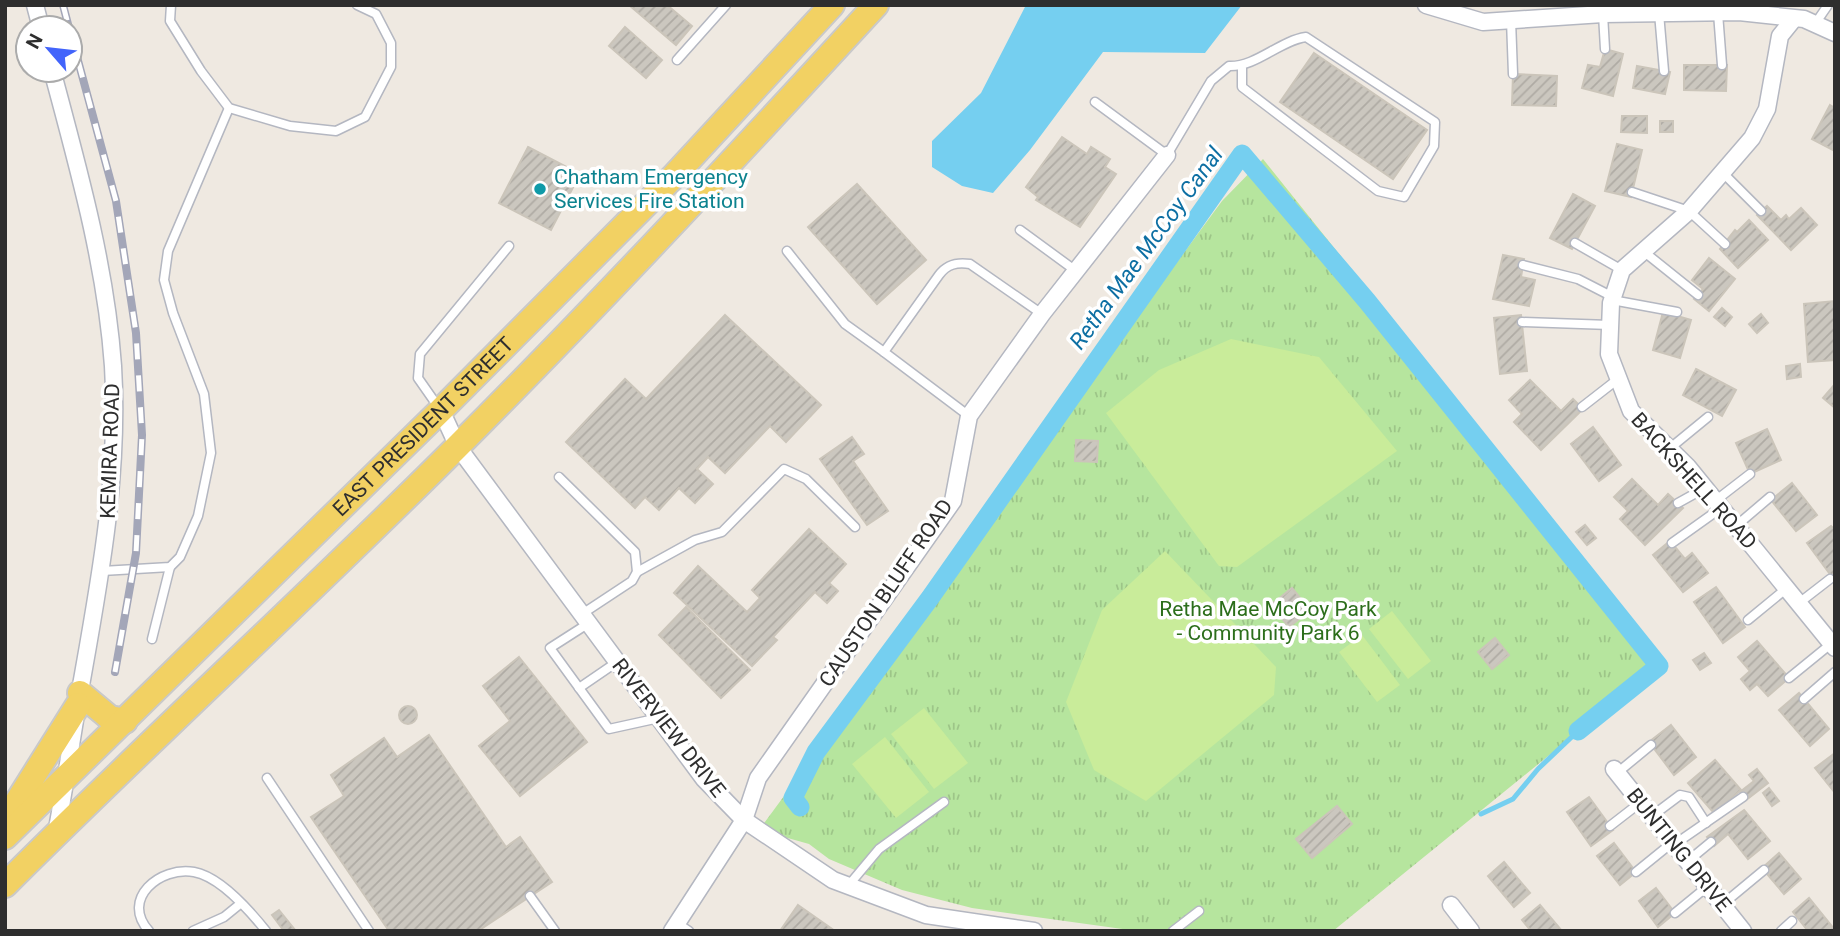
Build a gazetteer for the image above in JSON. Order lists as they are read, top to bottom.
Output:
{
  "streets": {
    "main road": ["EAST PRESIDENT STREET"],
    "street": [
      "KEMIRA ROAD",
      "BACKSHELL ROAD",
      "CAUSTON BLUFF ROAD",
      "RIVERVIEW DRIVE",
      "BUNTING DRIVE"
    ]
  },
  "crossings": [
    ["EAST PRESIDENT STREET", "KEMIRA ROAD"],
    ["EAST PRESIDENT STREET", "RIVERVIEW DRIVE"],
    ["CAUSTON BLUFF ROAD", "RIVERVIEW DRIVE"]
  ],
  "water": ["Retha Mae McCoy Canal"],
  "parks": ["Retha Mae McCoy Park - Community Park 6"],
  "places": ["Chatham Emergency Services Fire Station"],
  "north": "top left"
}
